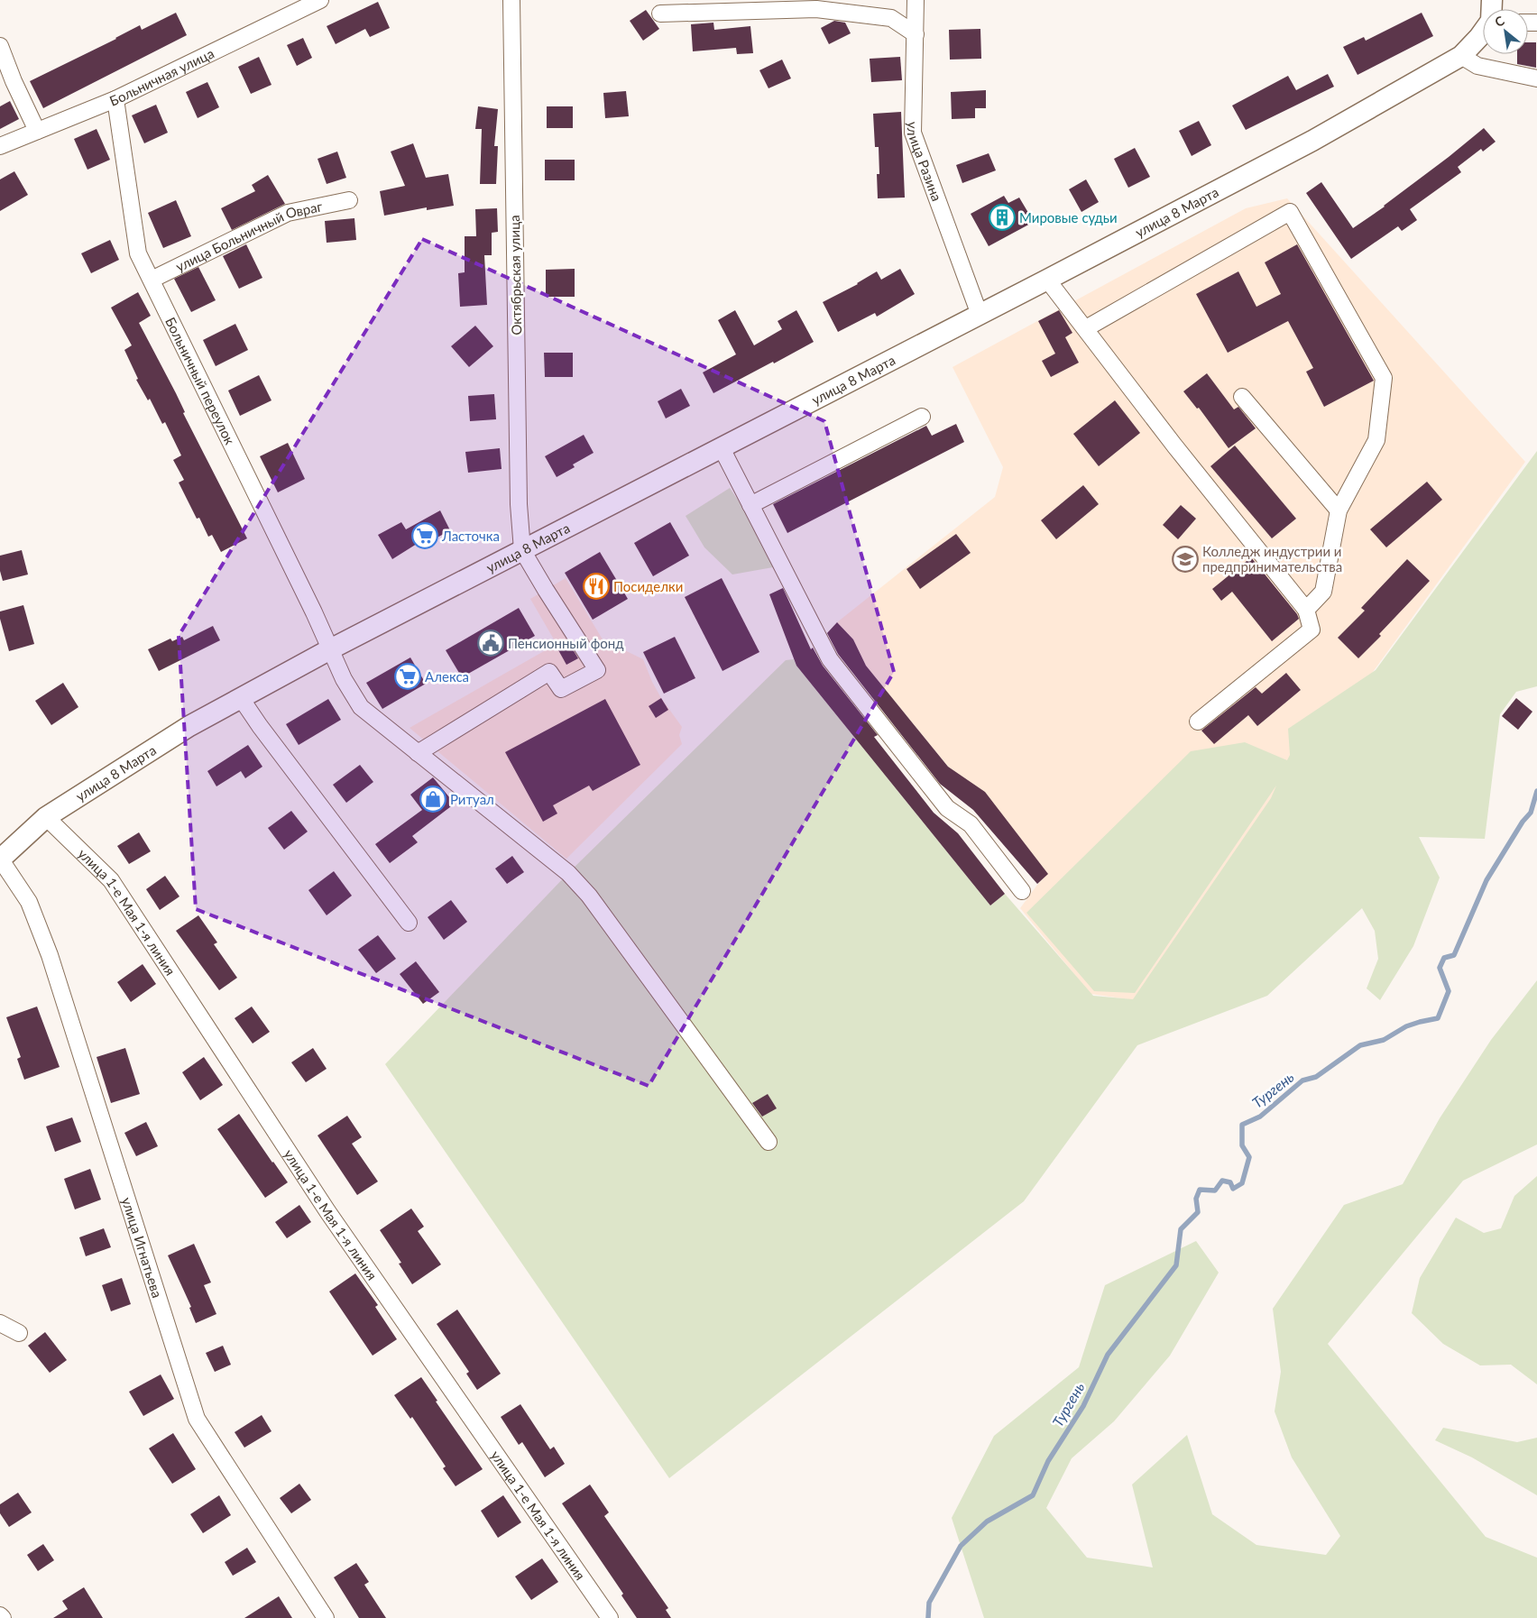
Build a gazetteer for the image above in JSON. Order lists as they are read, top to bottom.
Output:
{
  "streets": {
    "main road": ["улица 8 Марта"],
    "street": [
      "Больничная улица",
      "улица Разина",
      "улица Больничный Овраг",
      "Октябрьская улица",
      "Больничный переулок",
      "улица 1-е Мая 1-я линия",
      "улица Игнатьева"
    ]
  },
  "crossings": [
    ["Больничная улица", "Больничный переулок"],
    ["улица Разина", "улица 8 Марта"],
    ["улица 8 Марта", "Октябрьская улица"],
    ["улица 8 Марта", "Больничный переулок"],
    ["улица 8 Марта", "улица 1-е Мая 1-я линия"],
    ["улица 8 Марта", "улица Игнатьева"],
    ["улица Больничный Овраг", "Больничный переулок"]
  ],
  "water": ["Тургень"],
  "places": {
    "building": ["Мировые судьи"],
    "supermarket": ["Ласточка", "Алекса"],
    "school or university": ["Колледж индустрии и предпринимательства"],
    "restaurant": ["Посиделки"],
    "public building": ["Пенсионный фонд"],
    "shop": ["Ритуал"]
  },
  "north": "top left"
}
